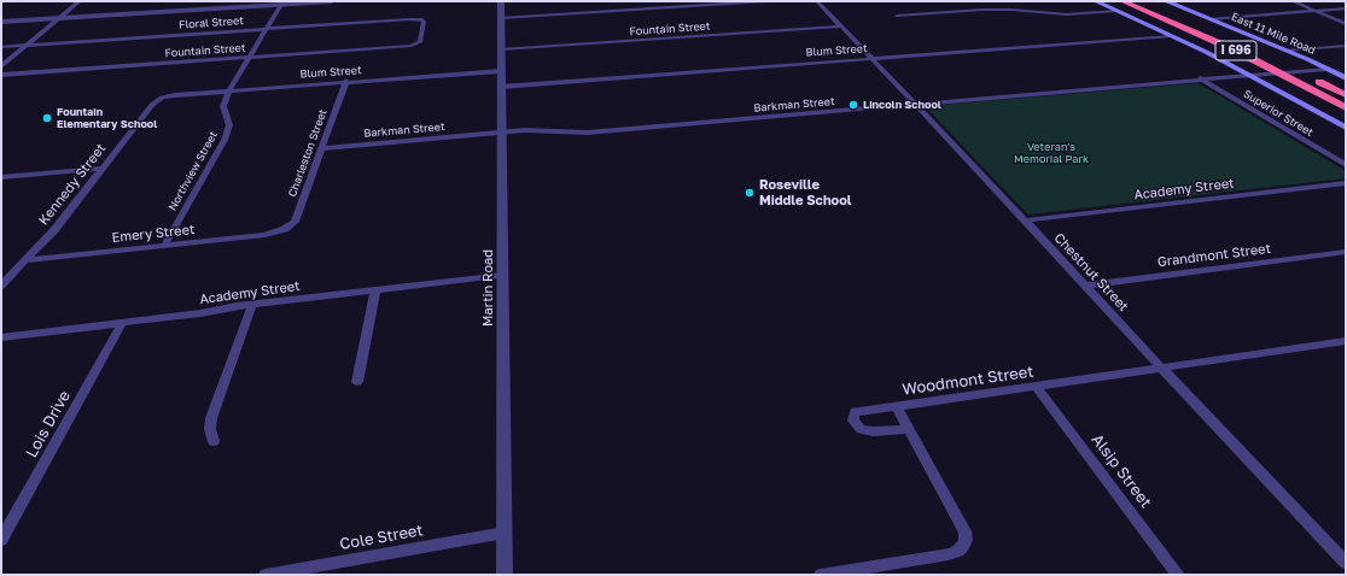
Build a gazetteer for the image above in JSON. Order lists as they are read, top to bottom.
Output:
{
  "streets": {
    "highway": ["I 696"],
    "main road": ["East 11 Mile Road"],
    "street": [
      "Floral Street",
      "Fountain Street",
      "Blum Street",
      "Barkman Street",
      "Superior Street",
      "Charleston Street",
      "Northview Street",
      "Kennedy Street",
      "Academy Street",
      "Emery Street",
      "Grandmont Street",
      "Chestnut Street",
      "Martin Road",
      "Woodmont Street",
      "Lois Drive",
      "Alsip Street",
      "Cole Street"
    ]
  },
  "crossings": [
    ["Floral Street", "Fountain Street"],
    ["Floral Street", "Northview Street"],
    ["Fountain Street", "Northview Street"],
    ["Fountain Street", "Chestnut Street"],
    ["Fountain Street", "Martin Road"],
    ["East 11 Mile Road", "Barkman Street"],
    ["Blum Street", "Charleston Street"],
    ["Blum Street", "Northview Street"],
    ["Blum Street", "Kennedy Street"],
    ["Blum Street", "Chestnut Street"],
    ["Blum Street", "Martin Road"],
    ["Barkman Street", "Superior Street"],
    ["Barkman Street", "Charleston Street"],
    ["Barkman Street", "Chestnut Street"],
    ["Barkman Street", "Martin Road"],
    ["Charleston Street", "Emery Street"],
    ["Northview Street", "Emery Street"],
    ["Kennedy Street", "Emery Street"],
    ["Academy Street", "Chestnut Street"],
    ["Academy Street", "Martin Road"],
    ["Academy Street", "Lois Drive"],
    ["Grandmont Street", "Chestnut Street"],
    ["Chestnut Street", "Woodmont Street"],
    ["Martin Road", "Cole Street"],
    ["Woodmont Street", "Alsip Street"]
  ],
  "parks": ["Veteran's Memorial Park"],
  "places": ["Lincoln School", "Fountain Elementary School", "Roseville Middle School"]
}
